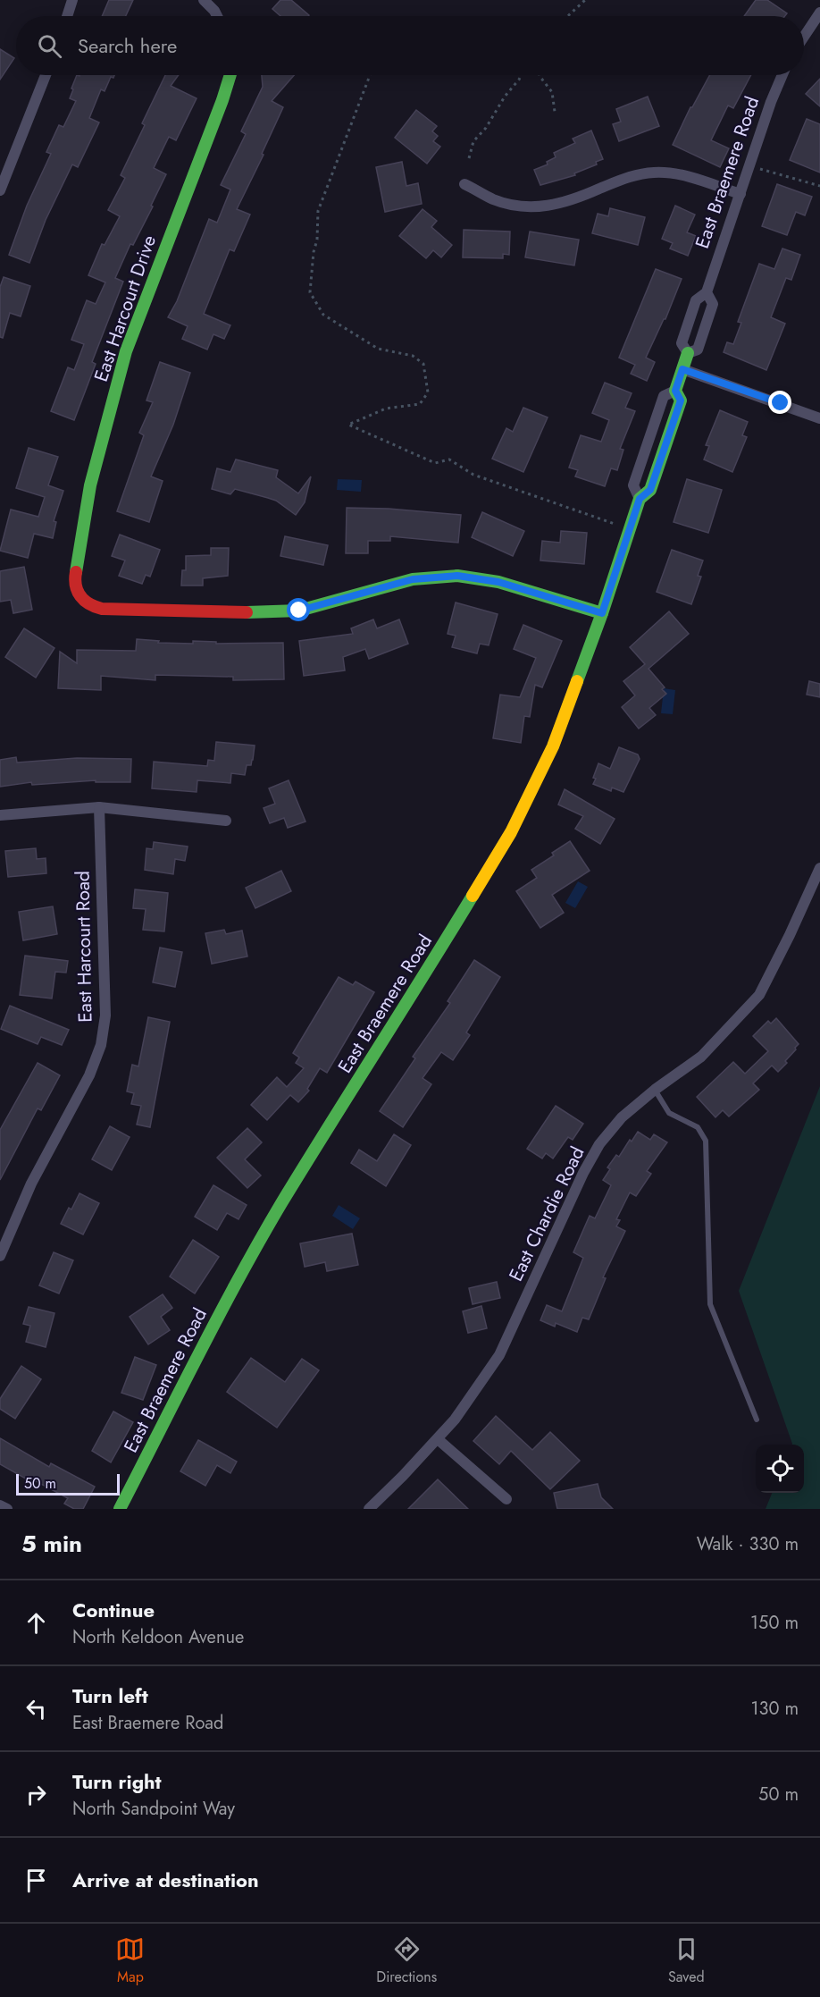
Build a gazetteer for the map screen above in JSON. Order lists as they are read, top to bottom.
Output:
{
  "streets": {
    "street": [
      "East Braemere Road",
      "East Harcourt Drive",
      "East Harcourt Road",
      "East Chardie Road"
    ]
  },
  "crossings": [
    ["East Braemere Road", "East Harcourt Drive"]
  ],
  "scale_bar": "50 m",
  "page": {
    "search": "Search here",
    "scale": "50 m",
    "heading": ["5 min", "Walk · 330 m"],
    "list": [
      ["Continue", "North Keldoon Avenue", "150 m"],
      ["Turn left", "East Braemere Road", "130 m"],
      ["Turn right", "North Sandpoint Way", "50 m"],
      "Arrive at destination"
    ],
    "nav": ["Map", "Directions", "Saved"]
  }
}
